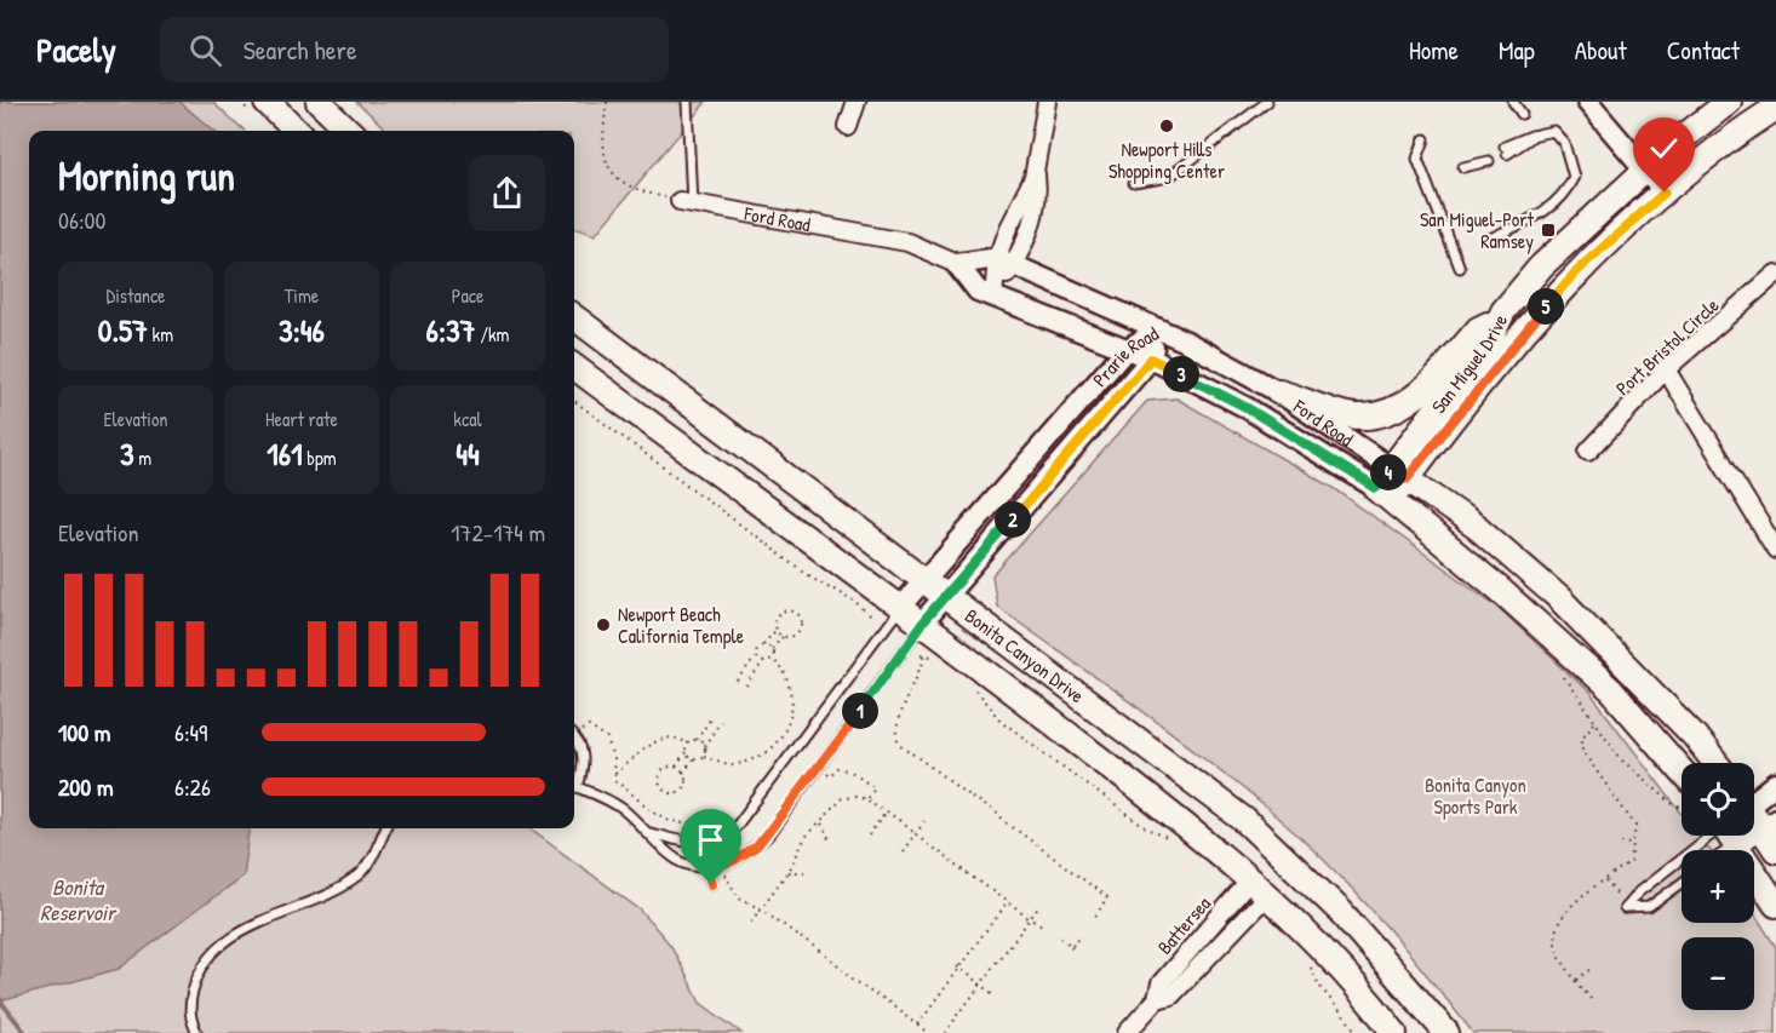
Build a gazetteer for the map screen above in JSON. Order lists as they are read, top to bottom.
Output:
{
  "streets": {
    "main road": ["Ford Road", "San Miguel Drive", "Bonita Canyon Drive"],
    "street": ["Port Bristol Circle", "Prarie Road", "Battersea"]
  },
  "crossings": [
    ["Ford Road", "Prarie Road"],
    ["Ford Road", "San Miguel Drive"],
    ["Prarie Road", "Bonita Canyon Drive"],
    ["Bonita Canyon Drive", "Battersea"]
  ],
  "water": ["Bonita Reservoir"],
  "parks": ["Bonita Canyon Sports Park"],
  "places": {
    "other": ["Newport Hills Shopping Center", "Newport Beach California Temple"],
    "transit": ["San Miguel-Port Ramsey"]
  },
  "page": {
    "header": "Pacely",
    "search": "Search here",
    "nav": [
      "Home",
      "Map",
      "About",
      "Contact"
    ],
    "heading": ["Morning run", "06:00"],
    "stats": [
      ["Distance", "0.57 km"],
      ["Time", "3:46"],
      ["Pace", "6:37 /km"],
      ["Elevation", "3 m"],
      ["Heart rate", "161 bpm"],
      ["kcal", "44"]
    ],
    "pins": [
      "5",
      "3",
      "4",
      "2",
      "1"
    ],
    "chart": ["Elevation", "172–174 m"],
    "list": [
      {
        "name": "100 m",
        "note": "6:49"
      },
      {
        "name": "200 m",
        "note": "6:26"
      }
    ],
    "map_buttons": ["+", "−"]
  }
}
